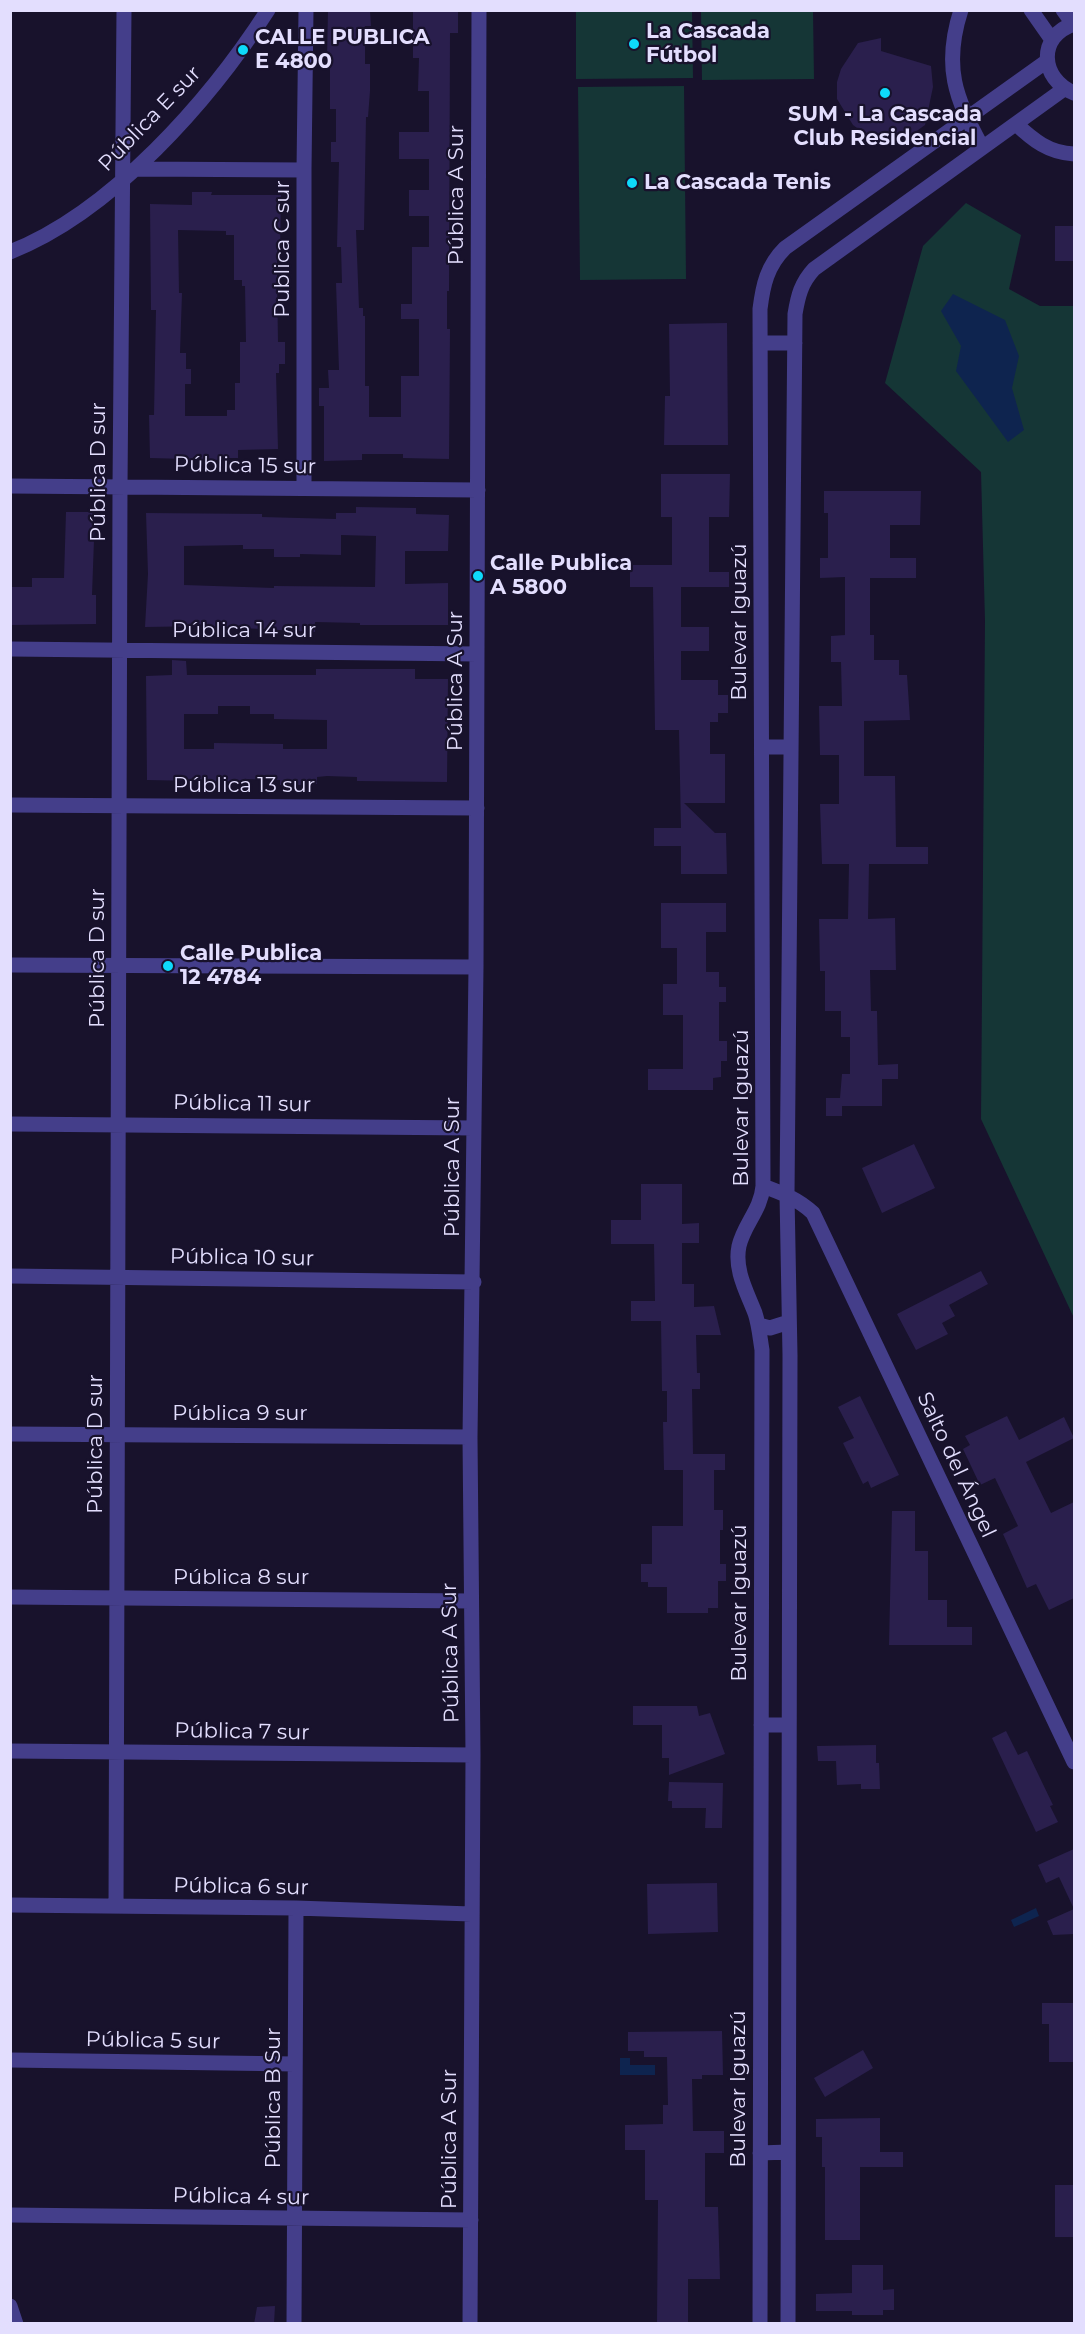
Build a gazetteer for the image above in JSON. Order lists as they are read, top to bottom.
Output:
{
  "streets": {
    "street": [
      "Pública E sur",
      "Pública A Sur",
      "Publica C sur",
      "Pública 15 sur",
      "Pública D sur",
      "Bulevar Iguazú",
      "Pública 14 sur",
      "Pública 13 sur",
      "Pública 11 sur",
      "Pública 10 sur",
      "Pública 9 sur",
      "Salto del Ángel",
      "Pública 8 sur",
      "Pública 7 sur",
      "Pública 6 sur",
      "Pública 5 sur",
      "Pública B Sur",
      "Pública 4 sur"
    ]
  },
  "crossings": [
    ["Pública E sur", "Pública D sur"],
    ["Pública A Sur", "Pública 15 sur"],
    ["Pública A Sur", "Pública 14 sur"],
    ["Pública A Sur", "Pública 13 sur"],
    ["Pública A Sur", "Pública 11 sur"],
    ["Pública A Sur", "Pública 10 sur"],
    ["Pública A Sur", "Pública 9 sur"],
    ["Pública A Sur", "Pública 8 sur"],
    ["Pública A Sur", "Pública 7 sur"],
    ["Pública A Sur", "Pública 6 sur"],
    ["Pública A Sur", "Pública 4 sur"],
    ["Publica C sur", "Pública 15 sur"],
    ["Pública 15 sur", "Pública D sur"],
    ["Pública D sur", "Pública 14 sur"],
    ["Pública D sur", "Pública 13 sur"],
    ["Pública D sur", "Pública 11 sur"],
    ["Pública D sur", "Pública 10 sur"],
    ["Pública D sur", "Pública 9 sur"],
    ["Pública D sur", "Pública 8 sur"],
    ["Pública D sur", "Pública 7 sur"],
    ["Pública D sur", "Pública 6 sur"],
    ["Bulevar Iguazú", "Salto del Ángel"],
    ["Pública 6 sur", "Pública B Sur"],
    ["Pública 5 sur", "Pública B Sur"],
    ["Pública B Sur", "Pública 4 sur"]
  ],
  "places": [
    "La Cascada Fútbol",
    "CALLE PUBLICA E 4800",
    "SUM - La Cascada Club Residencial",
    "La Cascada Tenis",
    "Calle Publica A 5800",
    "Calle Publica 12 4784"
  ]
}
